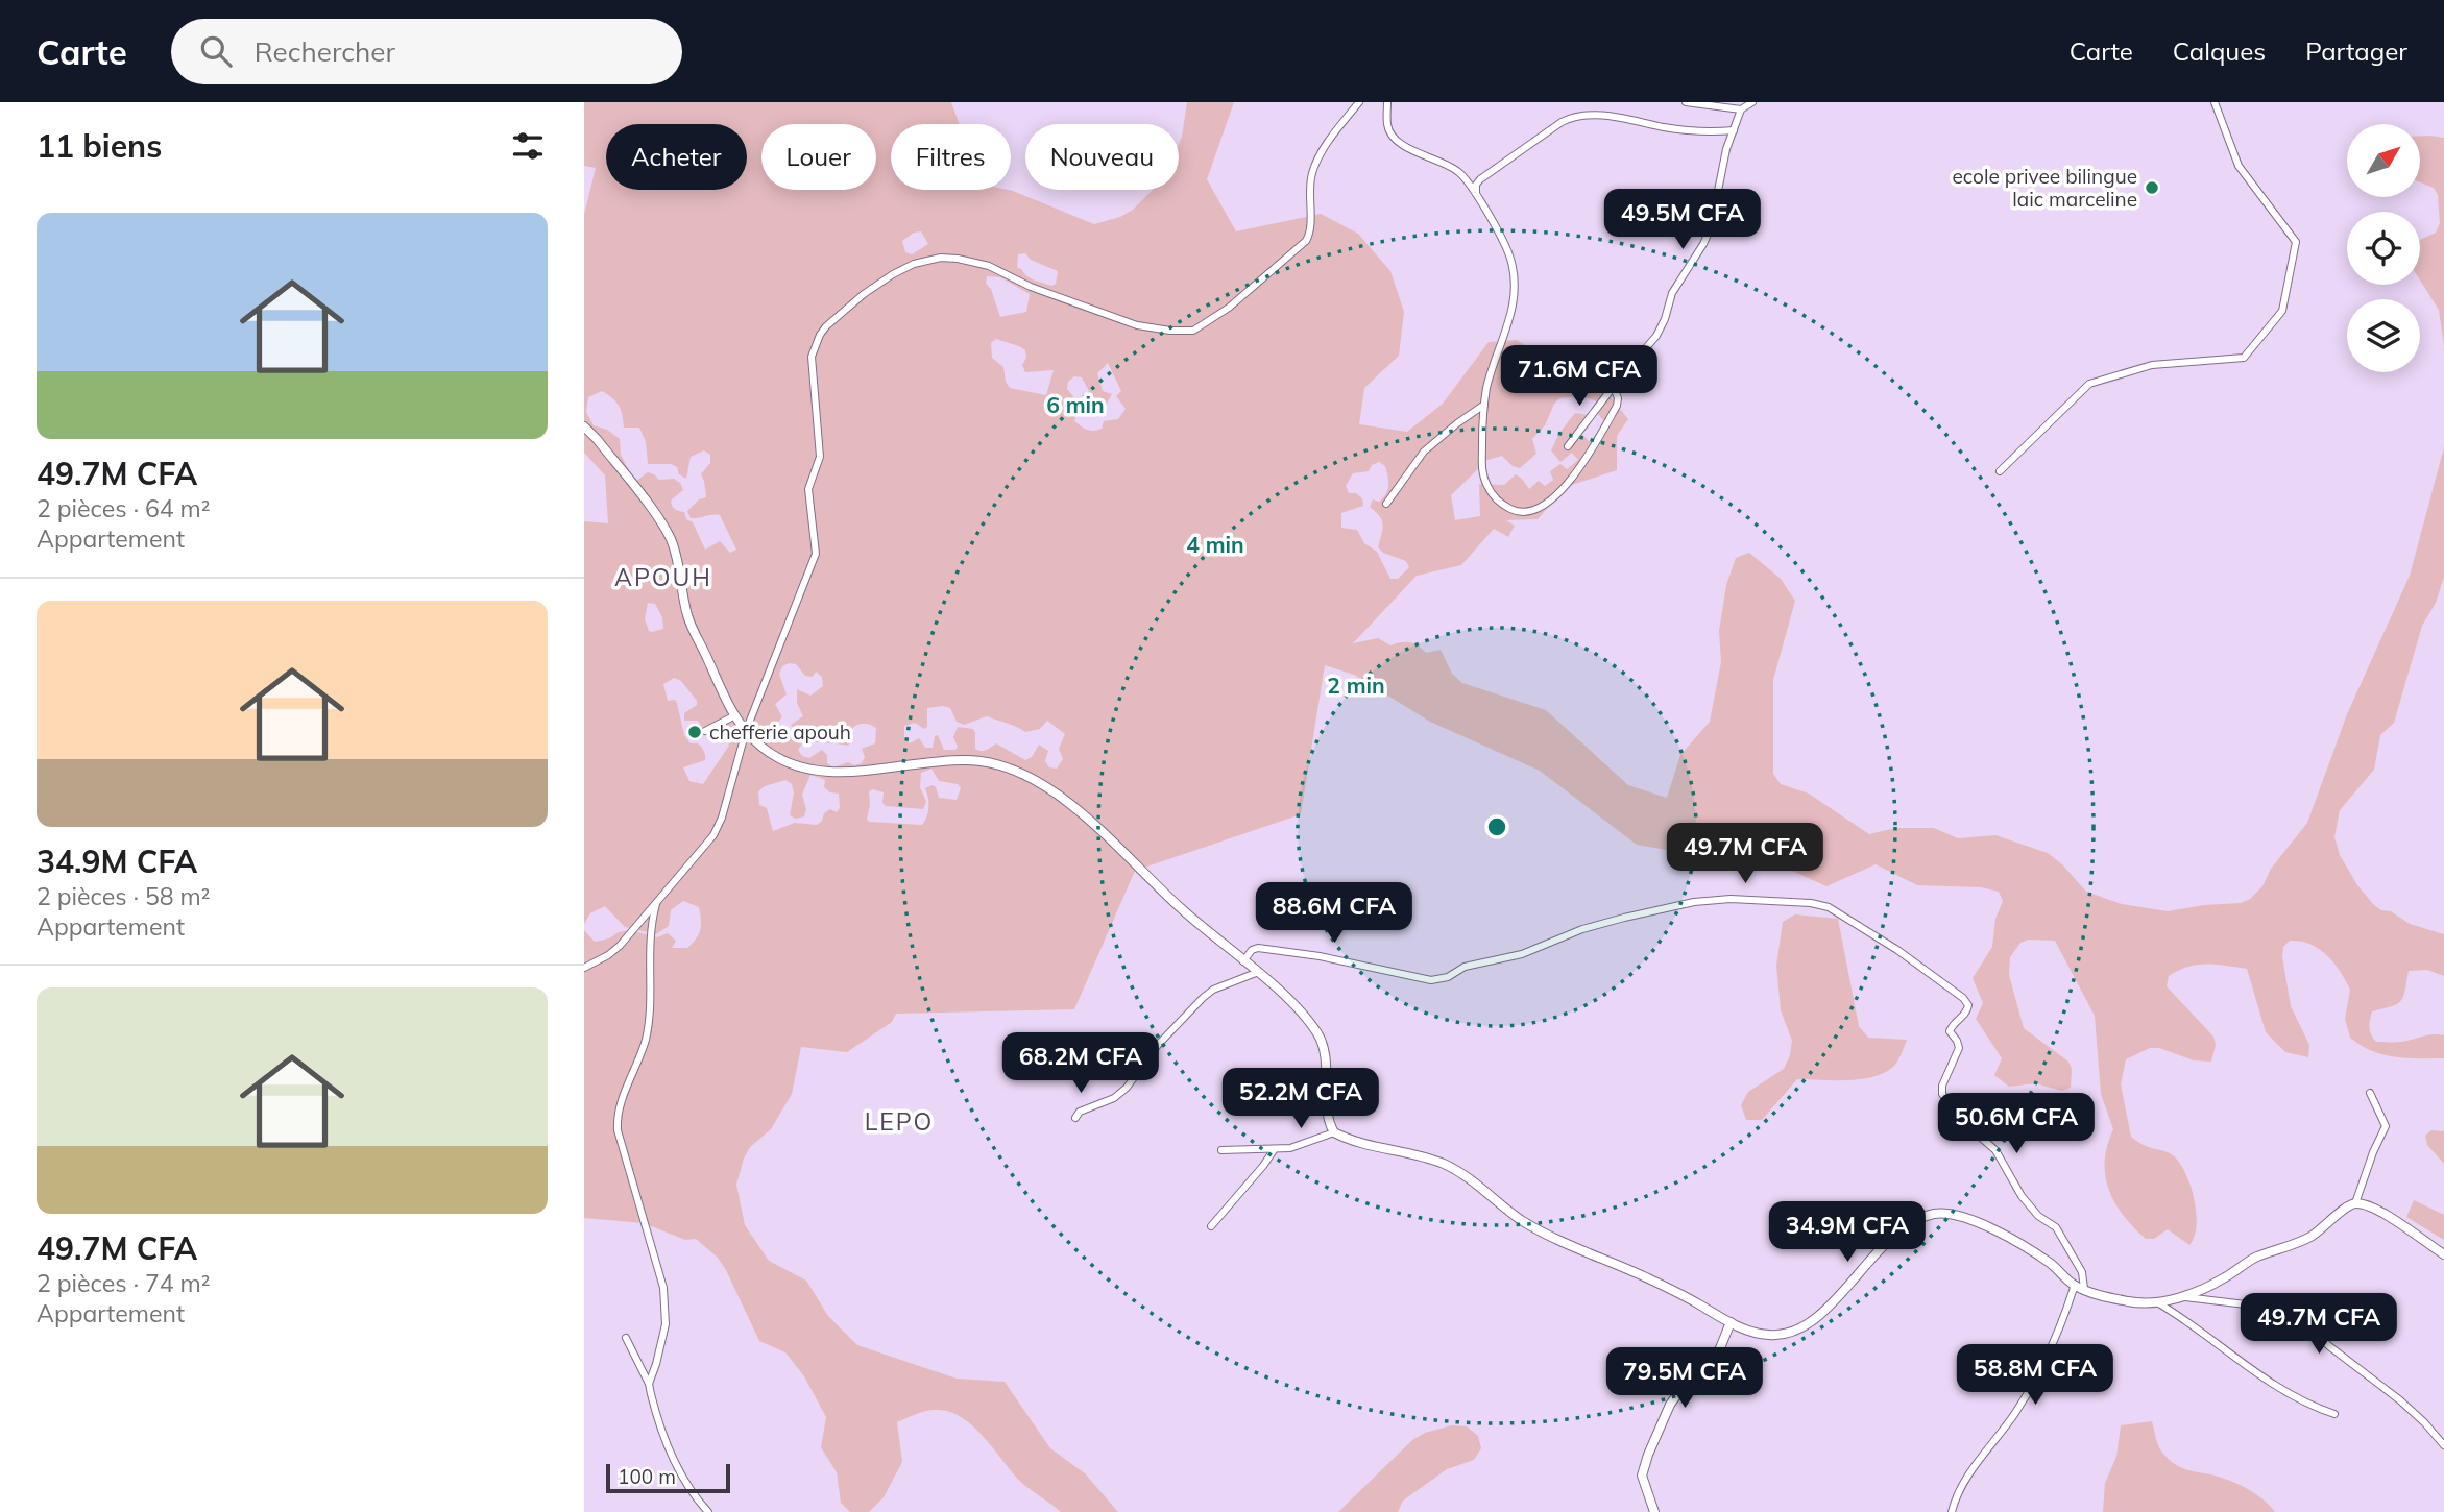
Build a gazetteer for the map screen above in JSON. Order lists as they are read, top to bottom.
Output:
{
  "districts": ["APOUH", "LEPO"],
  "places": ["ecole privee bilingue laic marceline", "chefferie apouh"],
  "scale_bar": "100 m",
  "north": "top right",
  "page": {
    "header": "Carte",
    "search": "Rechercher",
    "nav": ["Carte", "Calques", "Partager"],
    "heading": "11 biens",
    "chip": [
      "Acheter",
      "Louer",
      "Filtres",
      "Nouveau"
    ],
    "price": [
      "49.5M CFA",
      "71.6M CFA",
      "49.7M CFA",
      "88.6M CFA",
      "68.2M CFA",
      "52.2M CFA",
      "50.6M CFA",
      "34.9M CFA",
      "49.7M CFA",
      "58.8M CFA",
      "79.5M CFA"
    ],
    "list": [
      {
        "name": "49.7M CFA",
        "note": "2 pièces · 64 m² · Appartement"
      },
      {
        "name": "34.9M CFA",
        "note": "2 pièces · 58 m² · Appartement"
      },
      {
        "name": "49.7M CFA",
        "note": "2 pièces · 74 m² · Appartement"
      }
    ],
    "scale": "100 m"
  },
  "rings": ["6 min", "4 min", "2 min"]
}
